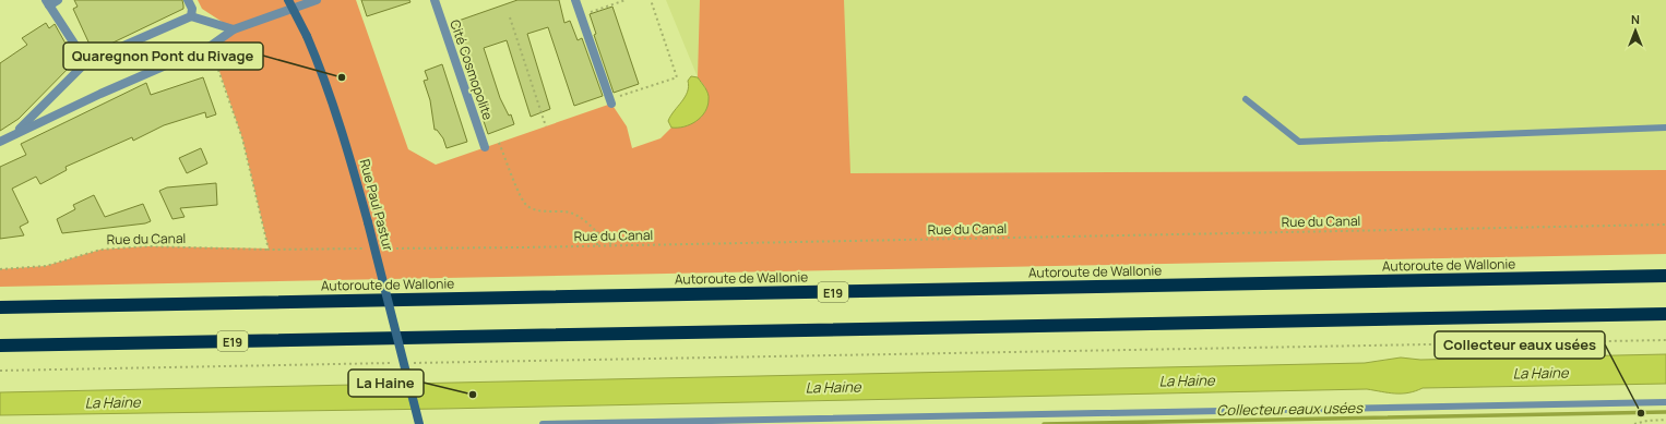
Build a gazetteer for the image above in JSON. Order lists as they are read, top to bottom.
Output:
{
  "streets": {
    "highway": ["Autoroute de Wallonie", "E19"],
    "main road": ["Rue Paul Pastur"],
    "street": ["Cité Cosmopolite"],
    "path": ["Rue du Canal"]
  },
  "water": ["La Haine", "Collecteur eaux usées"],
  "places": ["Quaregnon Pont du Rivage", "La Haine", "Collecteur eaux usées"],
  "north": "top"
}
